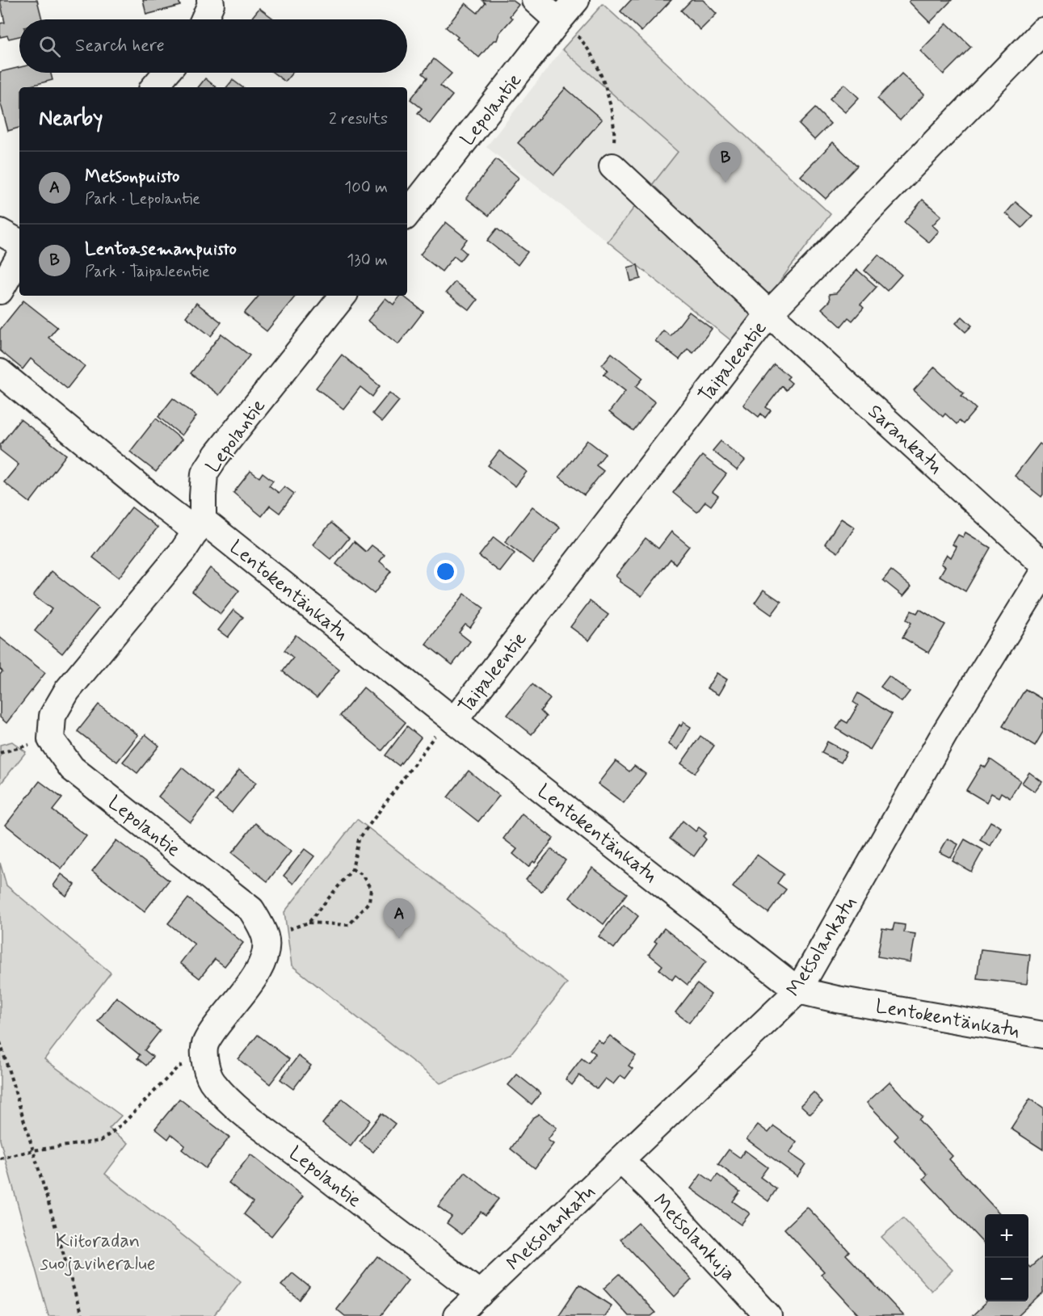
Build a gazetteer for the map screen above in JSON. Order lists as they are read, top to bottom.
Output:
{
  "streets": {
    "street": [
      "Lepolantie",
      "Taipaleentie",
      "Sarankatu",
      "Lentokentänkatu",
      "Metsolankatu",
      "Metsolankuja"
    ]
  },
  "crossings": [
    ["Lepolantie", "Lentokentänkatu"],
    ["Lepolantie", "Metsolankatu"],
    ["Taipaleentie", "Sarankatu"],
    ["Taipaleentie", "Lentokentänkatu"],
    ["Lentokentänkatu", "Metsolankatu"],
    ["Metsolankatu", "Metsolankuja"]
  ],
  "parks": ["Kiitoradan suojaviheralue"],
  "page": {
    "search": "Search here",
    "heading": ["Nearby", "2 results"],
    "pins": ["B", "A"],
    "list": [
      {
        "mark": "A",
        "name": "Metsonpuisto",
        "note": "Park · Lepolantie",
        "value": "100 m"
      },
      {
        "mark": "B",
        "name": "Lentoasemanpuisto",
        "note": "Park · Taipaleentie",
        "value": "130 m"
      }
    ],
    "map_buttons": ["+", "−"]
  }
}
